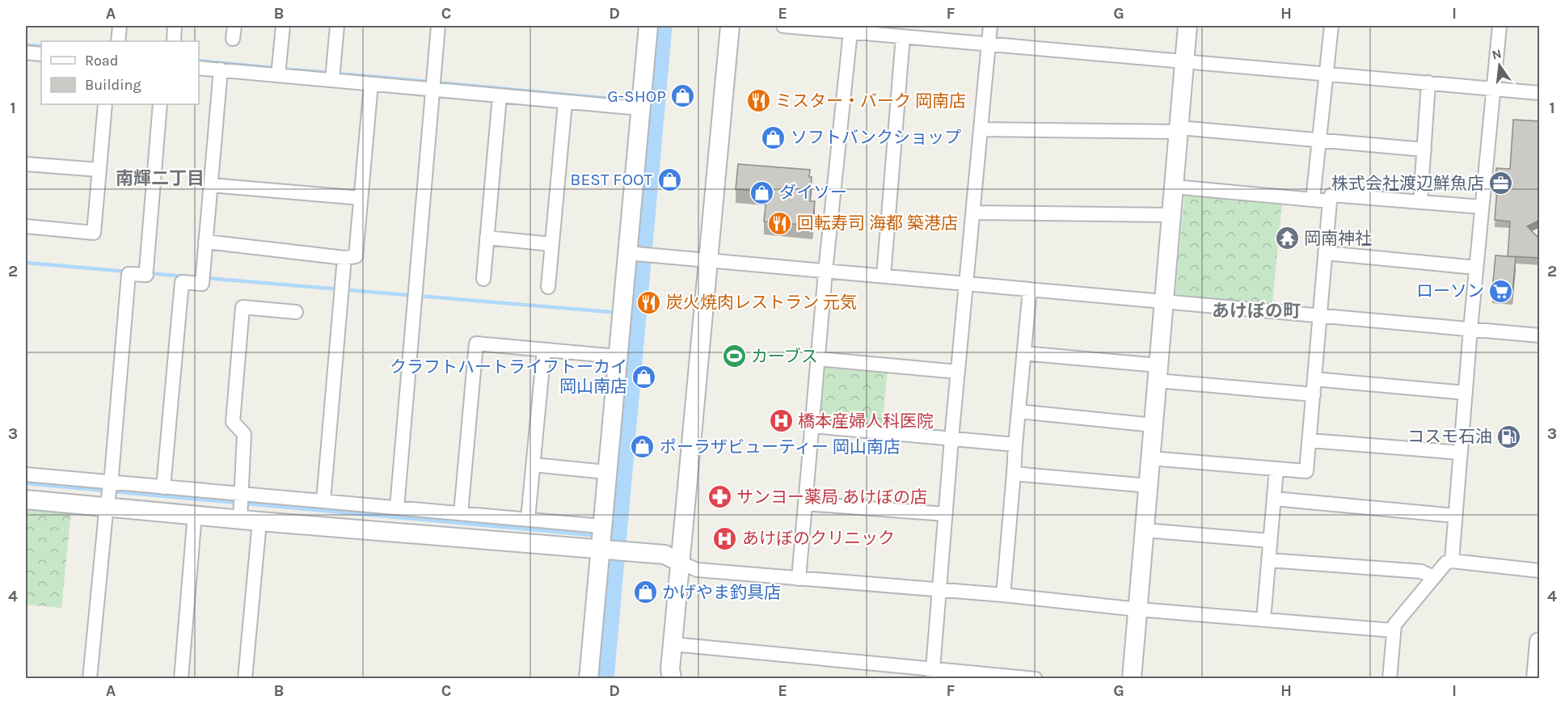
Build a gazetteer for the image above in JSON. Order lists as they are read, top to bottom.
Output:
{
  "districts": ["南輝二丁目", "あけぼの町"],
  "places": {
    "shop": [
      "G-SHOP",
      "ソフトバンクショップ",
      "BEST FOOT",
      "ダイソー",
      "クラフトハートライフトーカイ 岡山南店",
      "ポーラザビューティー 岡山南店",
      "かげやま釣具店"
    ],
    "restaurant": ["ミスター・バーク 岡南店", "回転寿司 海都 築港店", "炭火焼肉レストラン 元気"],
    "office": ["株式会社渡辺鮮魚店"],
    "temple": ["岡南神社"],
    "supermarket": ["ローソン"],
    "sports": ["カーブス"],
    "hospital": ["橋本産婦人科医院", "あけぼのクリニック"],
    "fuel station": ["コスモ石油"],
    "pharmacy": ["サンヨー薬局 あけぼの店"]
  },
  "legend": ["Road", "Building"],
  "north": "top",
  "grid": {
    "columns": [
      "A",
      "B",
      "C",
      "D",
      "E",
      "F",
      "G",
      "H",
      "I"
    ],
    "rows": [
      "1",
      "2",
      "3",
      "4"
    ]
  }
}
